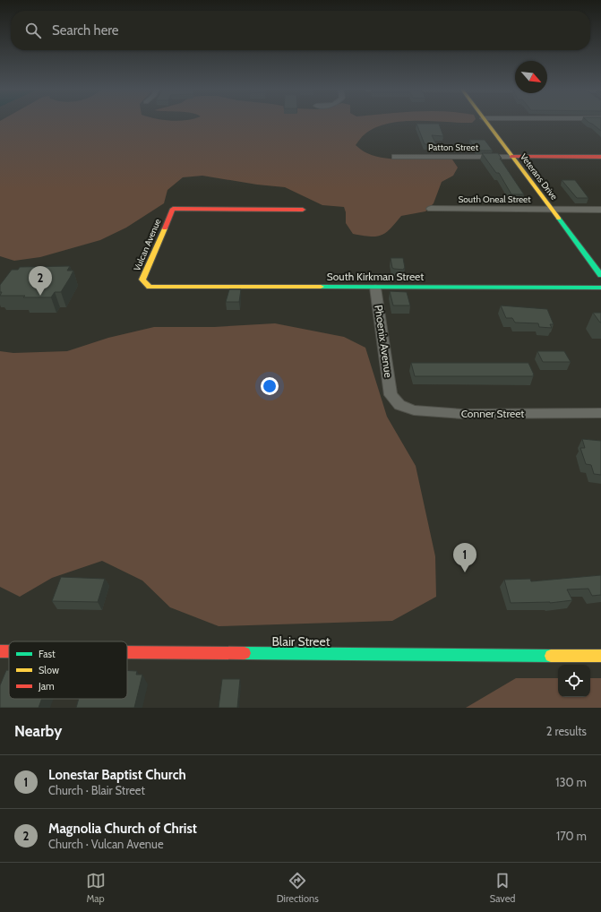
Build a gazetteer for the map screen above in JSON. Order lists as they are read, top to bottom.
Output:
{
  "streets": {
    "street": [
      "Patton Street",
      "Veterans Drive",
      "South Oneal Street",
      "Vulcan Avenue",
      "South Kirkman Street",
      "Phoenix Avenue",
      "Conner Street",
      "Blair Street"
    ]
  },
  "crossings": [
    ["Patton Street", "Veterans Drive"],
    ["Veterans Drive", "South Oneal Street"],
    ["Vulcan Avenue", "South Kirkman Street"],
    ["South Kirkman Street", "Phoenix Avenue"],
    ["Phoenix Avenue", "Conner Street"]
  ],
  "legend": ["Fast", "Slow", "Jam"],
  "north": "bottom right",
  "page": {
    "search": "Search here",
    "pins": ["2", "1"],
    "heading": ["Nearby", "2 results"],
    "list": [
      {
        "mark": "1",
        "name": "Lonestar Baptist Church",
        "note": "Church · Blair Street",
        "value": "130 m"
      },
      {
        "mark": "2",
        "name": "Magnolia Church of Christ",
        "note": "Church · Vulcan Avenue",
        "value": "170 m"
      }
    ],
    "nav": ["Map", "Directions", "Saved"]
  }
}
